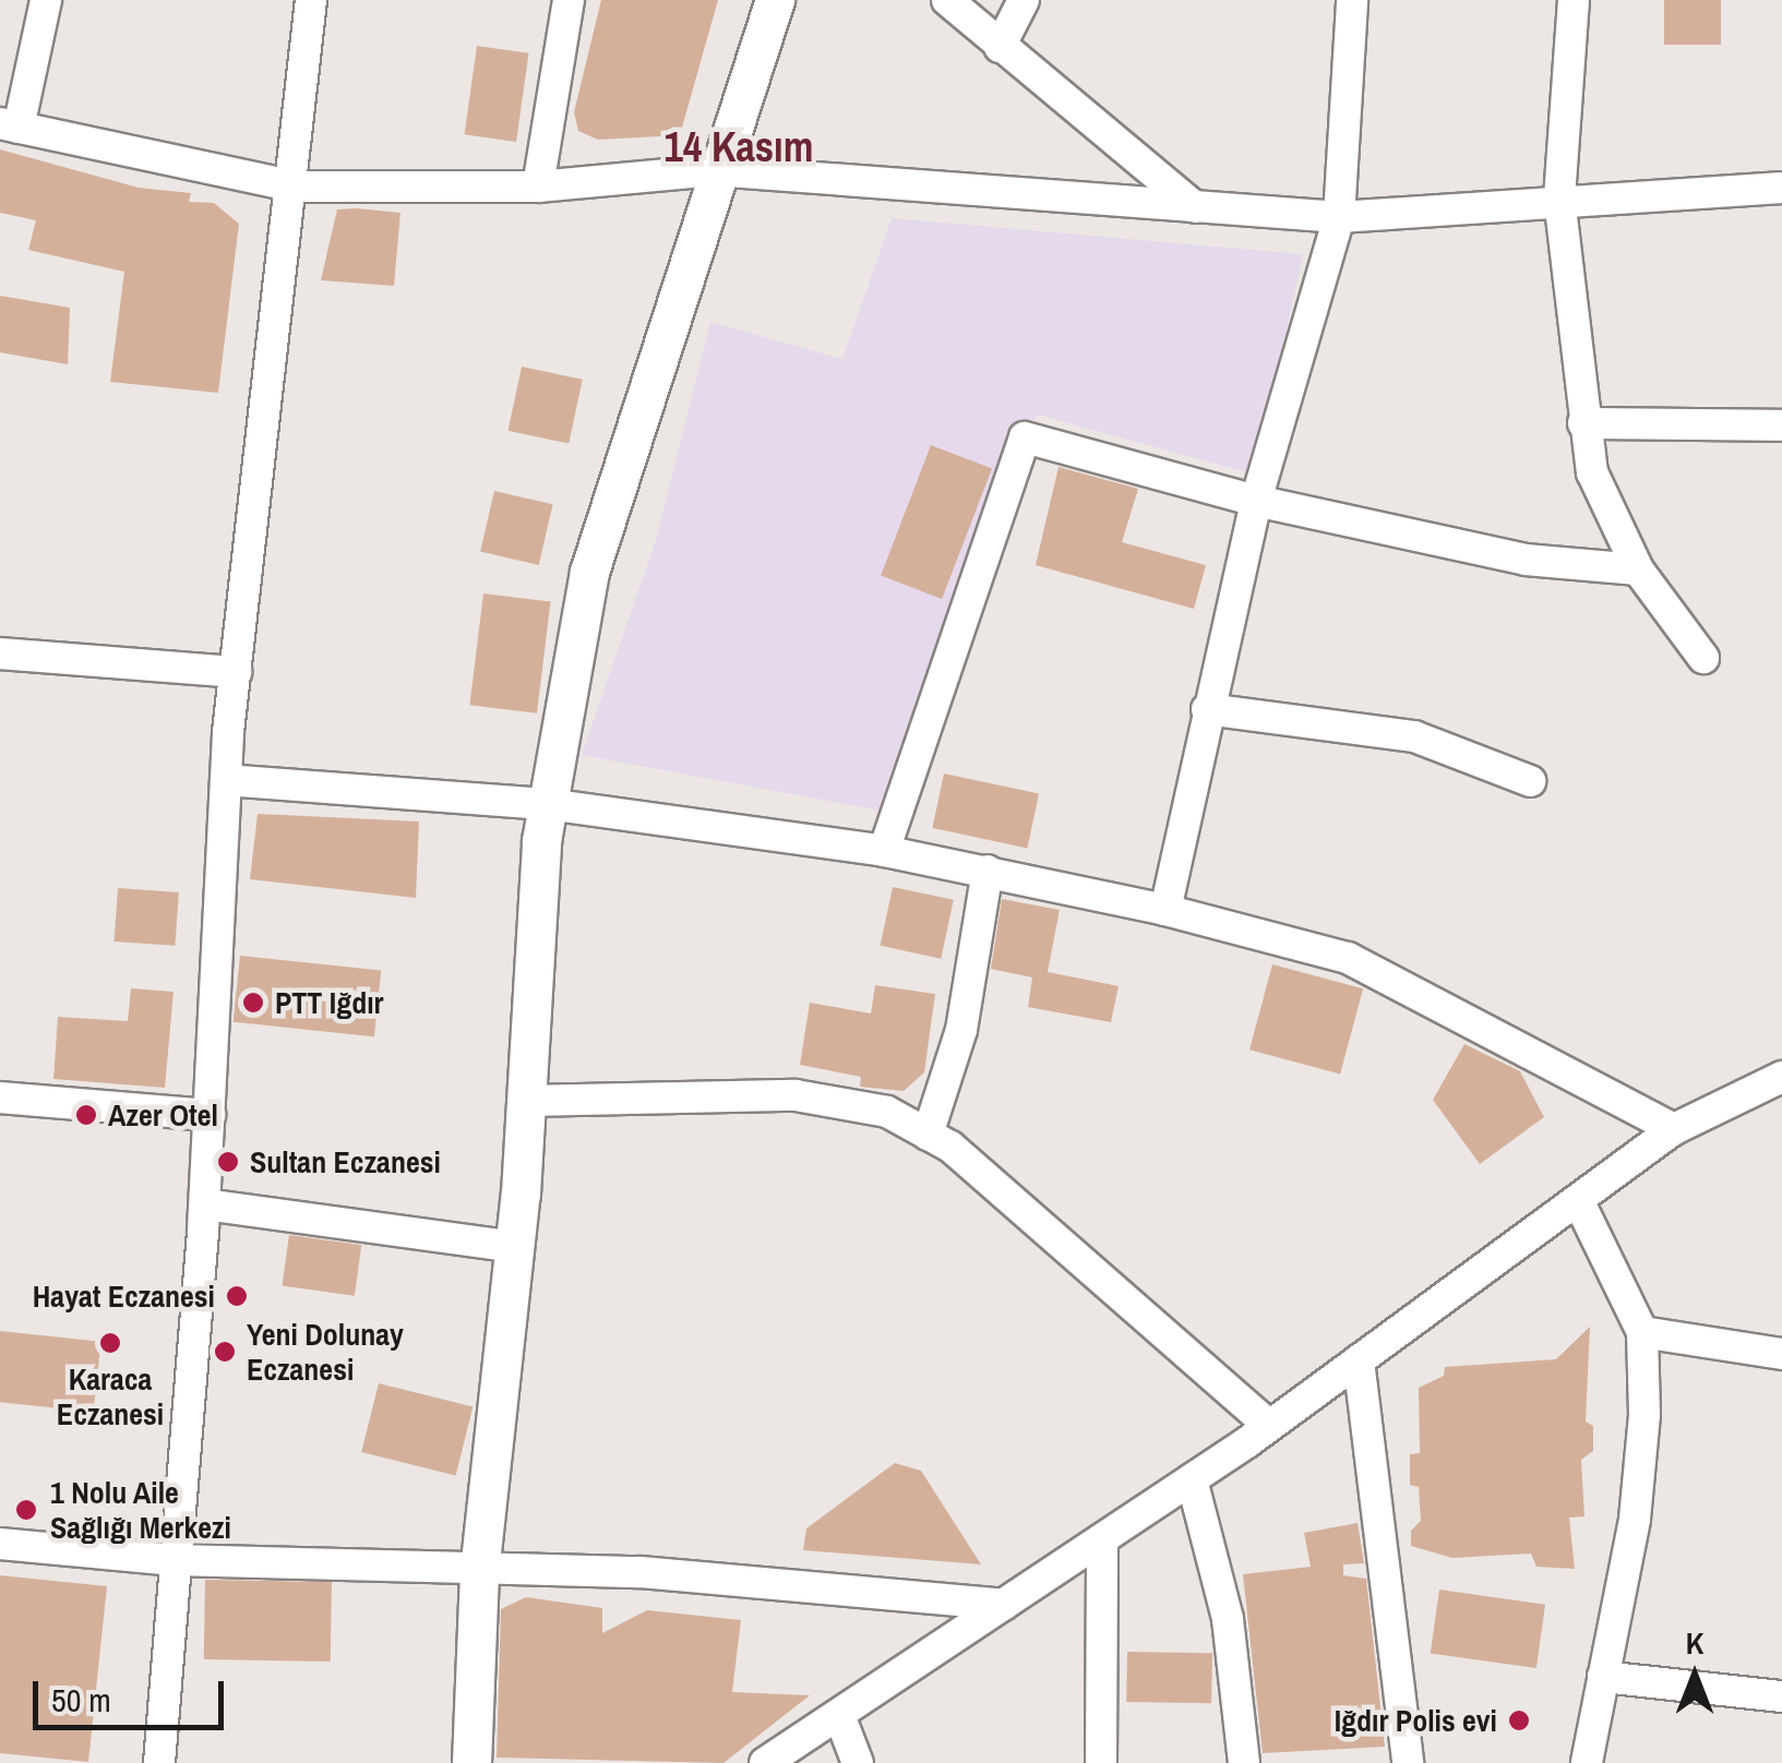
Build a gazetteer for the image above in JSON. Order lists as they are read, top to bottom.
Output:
{
  "districts": ["14 Kasım"],
  "places": [
    "PTT Iğdır",
    "Azer Otel",
    "Sultan Eczanesi",
    "Hayat Eczanesi",
    "Karaca Eczanesi",
    "Yeni Dolunay Eczanesi",
    "1 Nolu Aile Sağlığı Merkezi",
    "Iğdır Polis evi"
  ],
  "scale_bar": "50 m",
  "north": "top"
}
